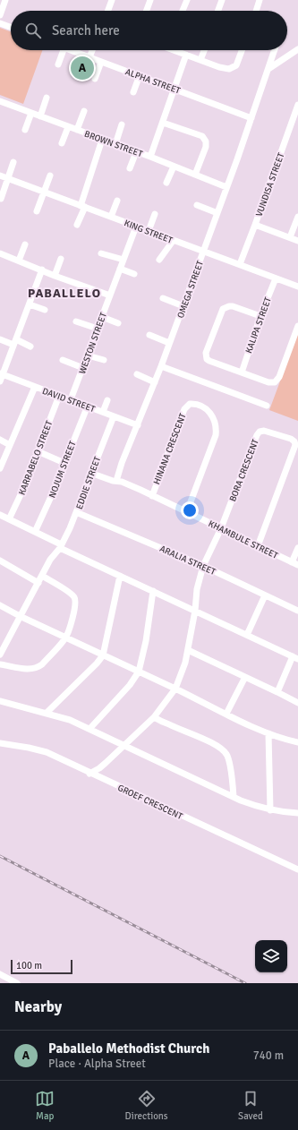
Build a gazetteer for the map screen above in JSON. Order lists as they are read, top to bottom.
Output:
{
  "streets": {
    "street": [
      "ALPHA STREET",
      "BROWN STREET",
      "VUNDISA STREET",
      "KING STREET",
      "OMEGA STREET",
      "KALIPA STREET",
      "WESTON STREET",
      "DAVID STREET",
      "HINANA CRESCENT",
      "KARRABELO STREET",
      "NOJUM STREET",
      "BORA CRESCENT",
      "EDDIE STREET",
      "KHAMBULE STREET",
      "ARALIA STREET",
      "GROEF CRESCENT"
    ]
  },
  "crossings": [
    ["ALPHA STREET", "OMEGA STREET"],
    ["BROWN STREET", "OMEGA STREET"],
    ["VUNDISA STREET", "KING STREET"],
    ["KING STREET", "OMEGA STREET"],
    ["KING STREET", "KALIPA STREET"],
    ["KING STREET", "WESTON STREET"],
    ["OMEGA STREET", "DAVID STREET"],
    ["OMEGA STREET", "KHAMBULE STREET"],
    ["WESTON STREET", "DAVID STREET"],
    ["DAVID STREET", "KARRABELO STREET"],
    ["DAVID STREET", "NOJUM STREET"],
    ["DAVID STREET", "EDDIE STREET"],
    ["HINANA CRESCENT", "KHAMBULE STREET"],
    ["BORA CRESCENT", "KHAMBULE STREET"],
    ["EDDIE STREET", "KHAMBULE STREET"],
    ["EDDIE STREET", "ARALIA STREET"]
  ],
  "districts": ["PABALLELO"],
  "scale_bar": "100 m",
  "page": {
    "search": "Search here",
    "pins": "A",
    "scale": "100 m",
    "heading": "Nearby",
    "list": [
      {
        "mark": "A",
        "name": "Paballelo Methodist Church",
        "note": "Place · Alpha Street",
        "value": "740 m"
      }
    ],
    "nav": ["Map", "Directions", "Saved"]
  }
}
